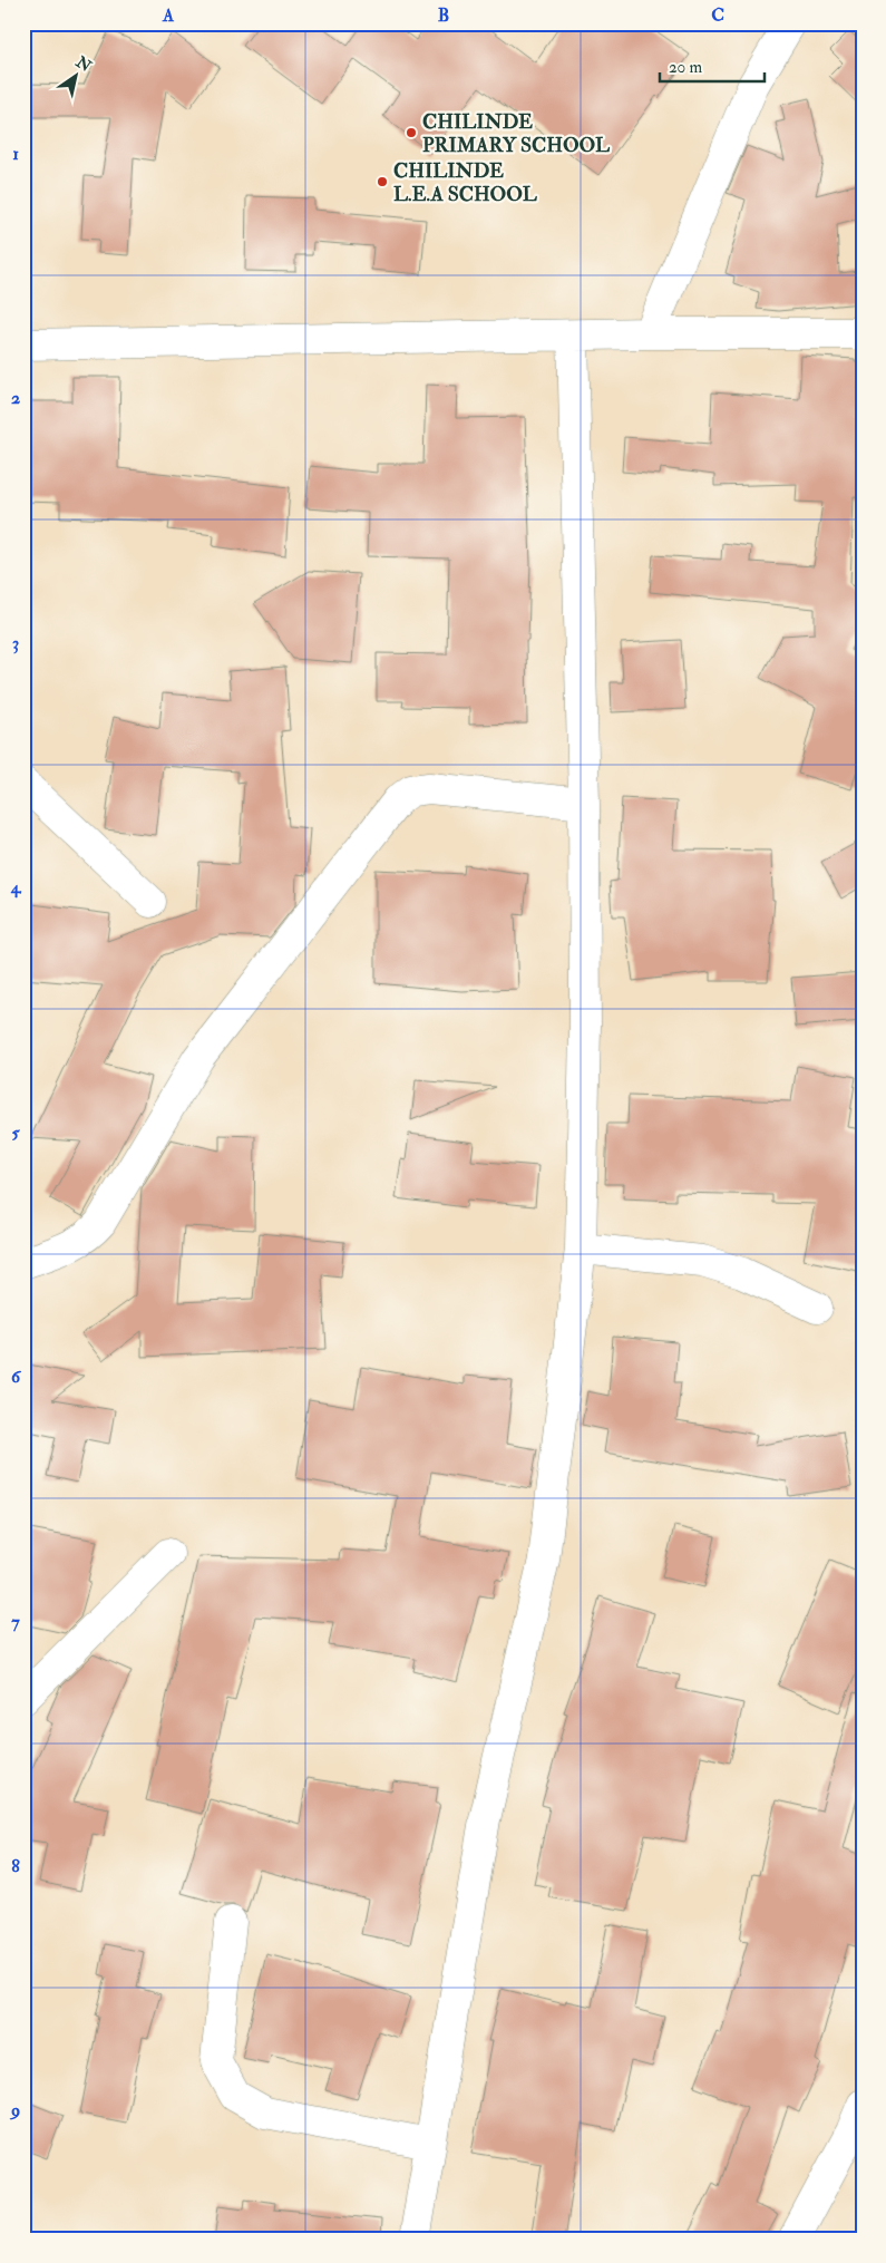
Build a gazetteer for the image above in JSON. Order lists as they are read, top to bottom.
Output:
{
  "places": ["CHILINDE PRIMARY SCHOOL", "CHILINDE L.E.A SCHOOL"],
  "scale_bar": "20 m",
  "north": "top right",
  "grid": {
    "columns": ["A", "B", "C"],
    "rows": [
      "1",
      "2",
      "3",
      "4",
      "5",
      "6",
      "7",
      "8",
      "9"
    ]
  }
}
